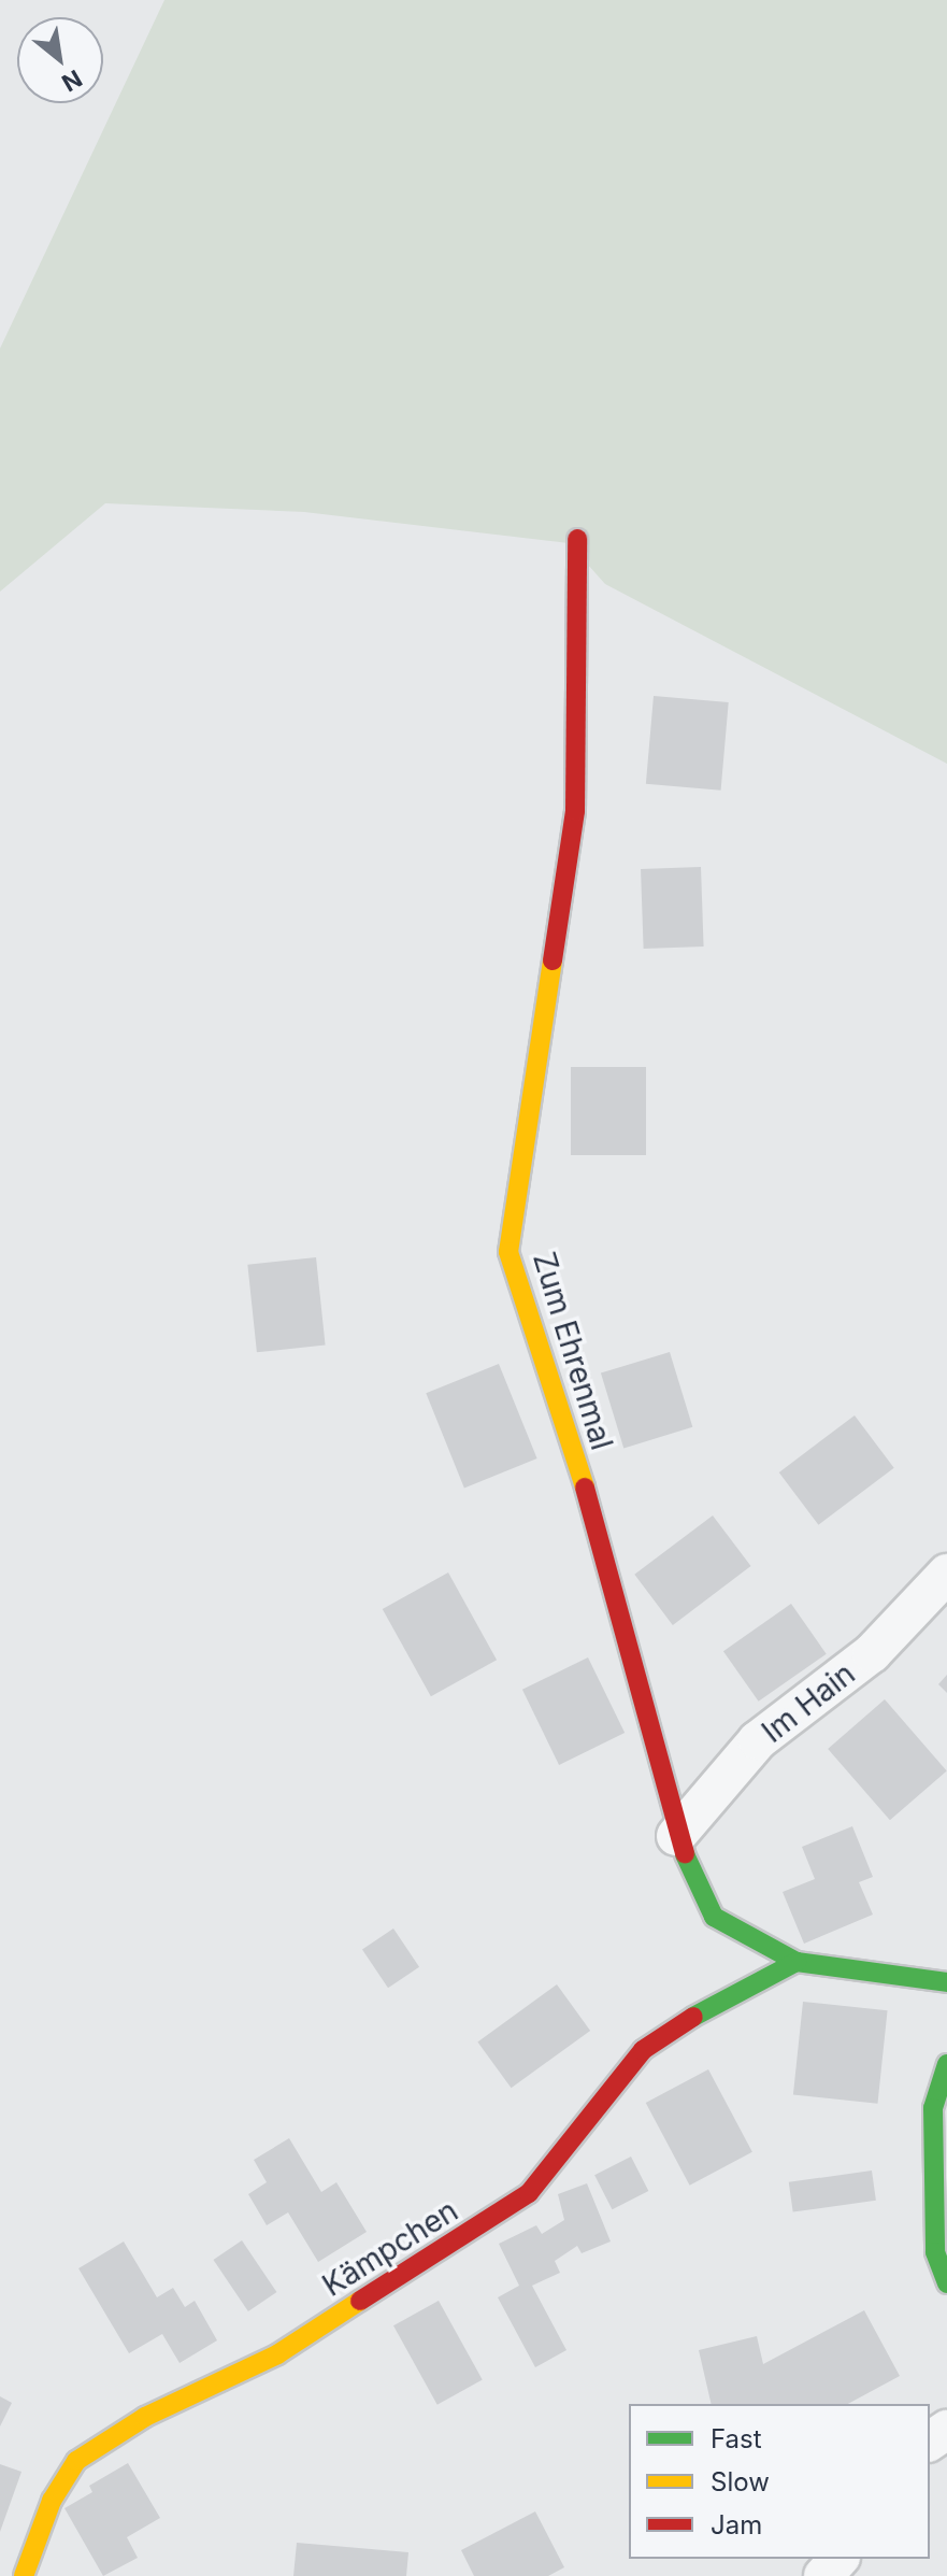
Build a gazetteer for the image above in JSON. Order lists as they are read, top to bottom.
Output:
{
  "streets": {
    "street": ["Zum Ehrenmal", "Im Hain", "Kämpchen"]
  },
  "crossings": [
    ["Zum Ehrenmal", "Im Hain"],
    ["Zum Ehrenmal", "Kämpchen"]
  ],
  "legend": ["Fast", "Slow", "Jam"],
  "north": "bottom right"
}
